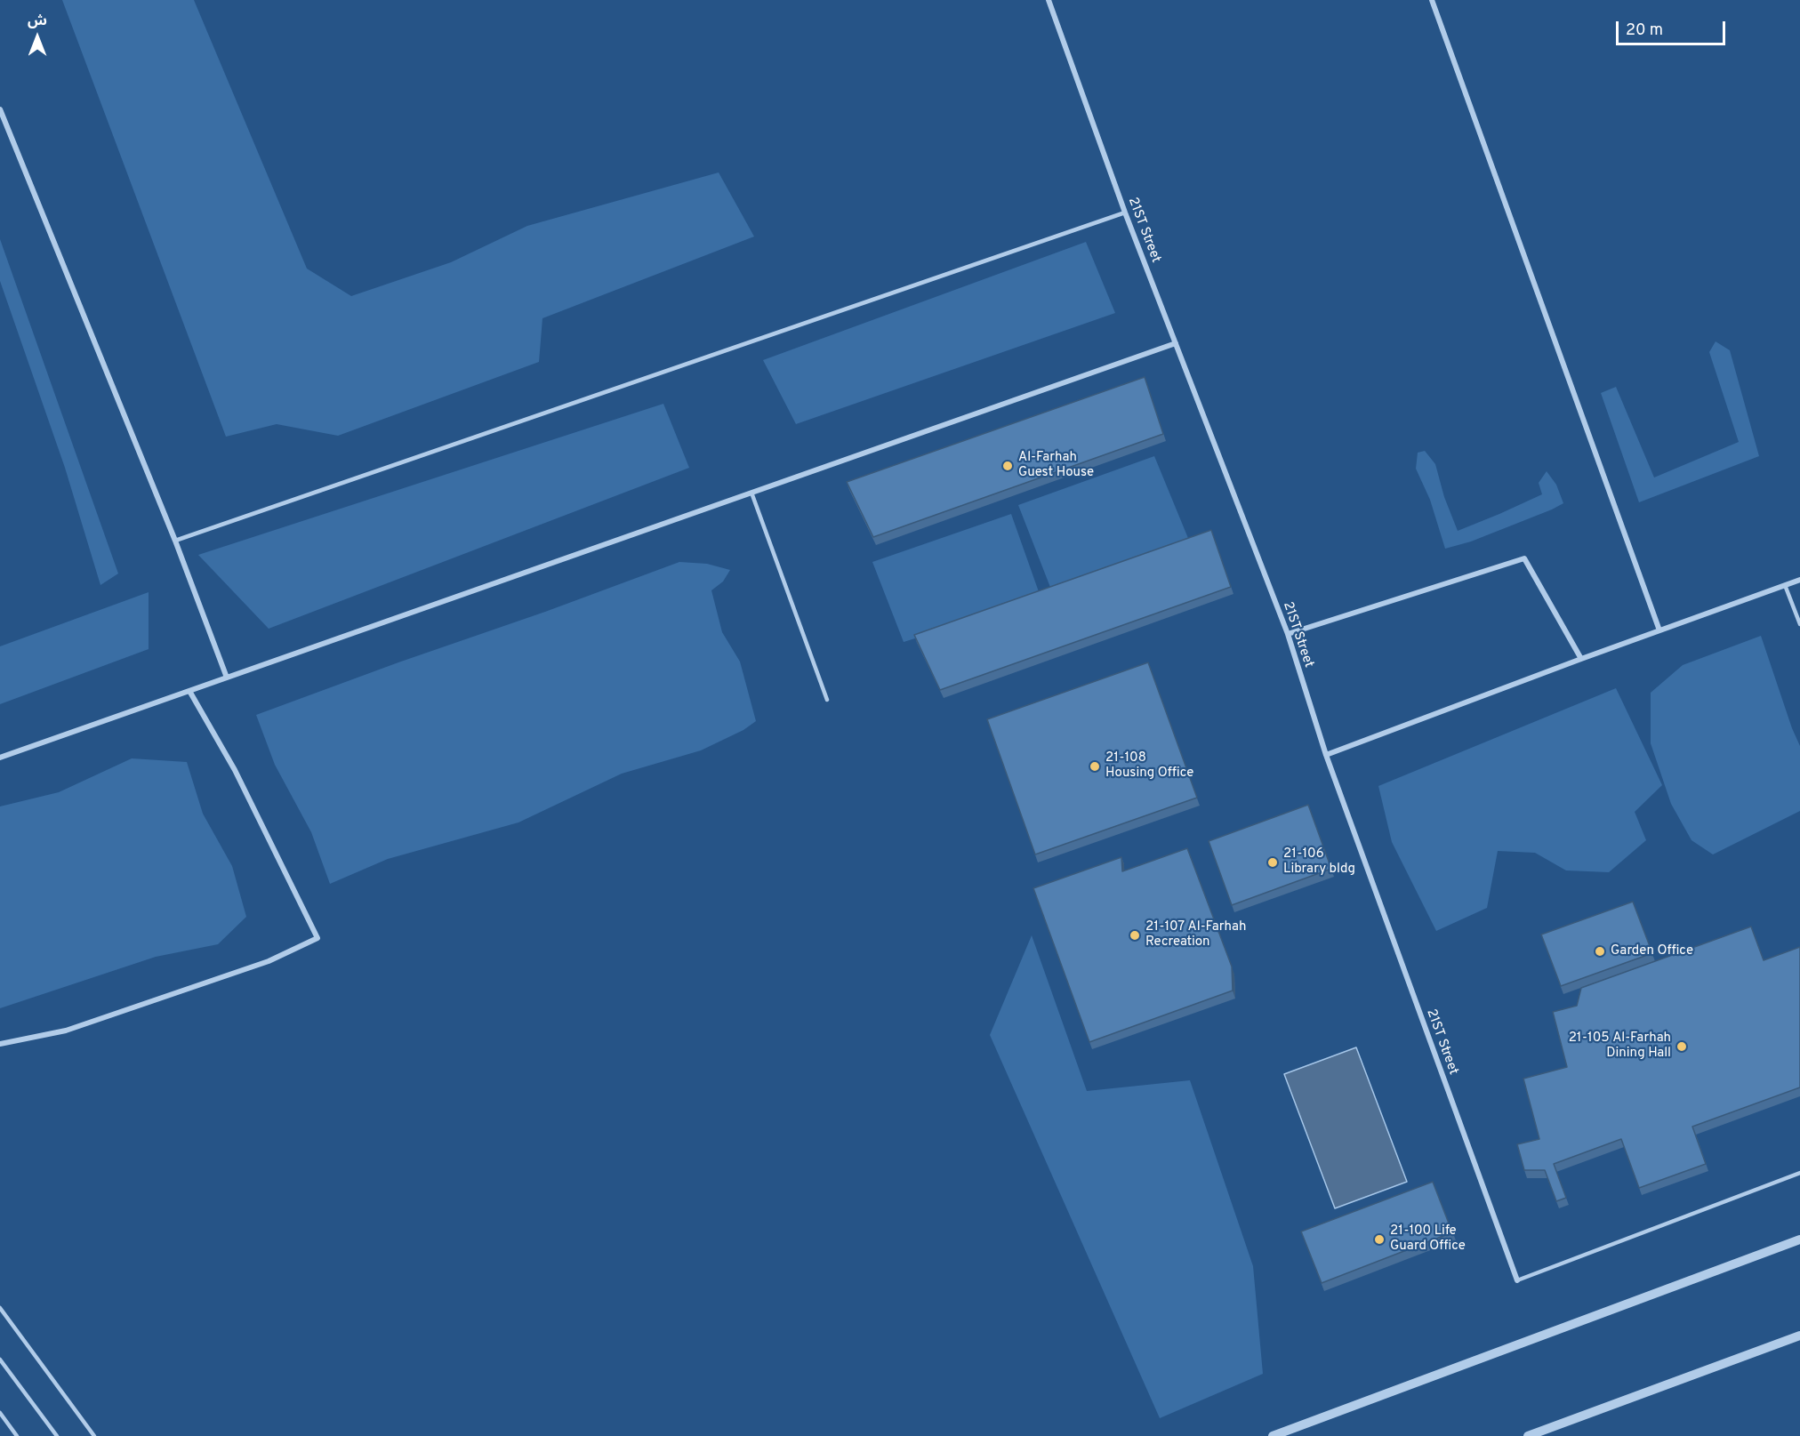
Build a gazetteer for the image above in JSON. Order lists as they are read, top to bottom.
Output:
{
  "streets": {
    "street": ["21ST Street"]
  },
  "places": [
    "Al-Farhah Guest House",
    "21-108 Housing Office",
    "21-106 Library bldg",
    "21-107 Al-Farhah Recreation",
    "Garden Office",
    "21-105 Al-Farhah Dining Hall",
    "21-100 Life Guard Office"
  ],
  "scale_bar": "20 m",
  "north": "top"
}
